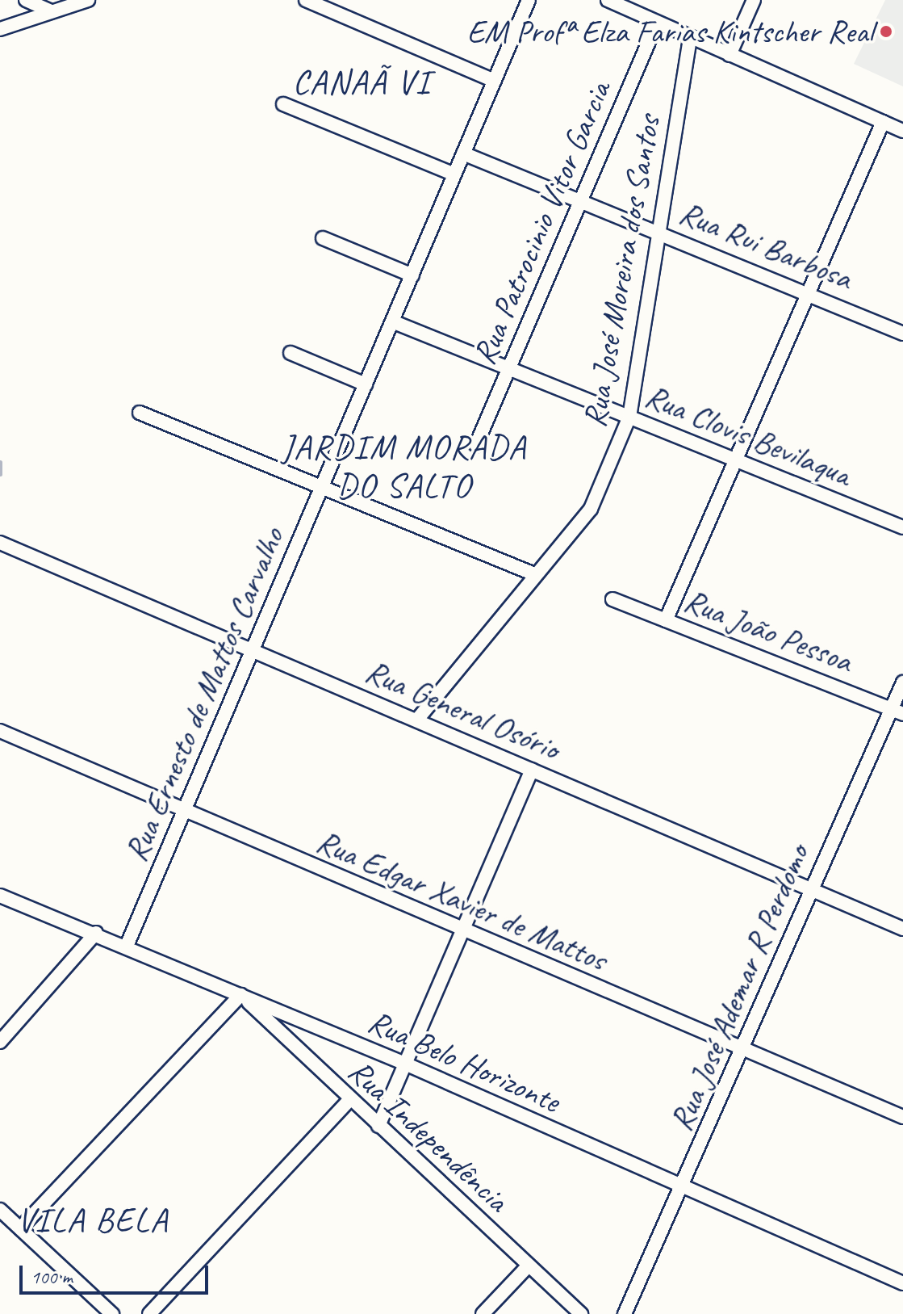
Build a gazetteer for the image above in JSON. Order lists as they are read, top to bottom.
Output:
{
  "streets": {
    "street": [
      "Rua Patrocinio Vitor Garcia",
      "Rua Rui Barbosa",
      "Rua José Moreira dos Santos",
      "Rua Clovis Bevilaqua",
      "Rua João Pessoa",
      "Rua Ernesto de Mattos Carvalho",
      "Rua General Osório",
      "Rua Edgar Xavier de Mattos",
      "Rua José Ademar R Perdomo",
      "Rua Belo Horizonte",
      "Rua Independência"
    ]
  },
  "crossings": [
    ["Rua Patrocinio Vitor Garcia", "Rua Rui Barbosa"],
    ["Rua Patrocinio Vitor Garcia", "Rua Clovis Bevilaqua"],
    ["Rua Rui Barbosa", "Rua José Moreira dos Santos"],
    ["Rua Rui Barbosa", "Rua Ernesto de Mattos Carvalho"],
    ["Rua José Moreira dos Santos", "Rua Clovis Bevilaqua"],
    ["Rua José Moreira dos Santos", "Rua General Osório"],
    ["Rua Clovis Bevilaqua", "Rua Ernesto de Mattos Carvalho"],
    ["Rua João Pessoa", "Rua José Ademar R Perdomo"],
    ["Rua Ernesto de Mattos Carvalho", "Rua General Osório"],
    ["Rua Ernesto de Mattos Carvalho", "Rua Edgar Xavier de Mattos"],
    ["Rua Ernesto de Mattos Carvalho", "Rua Belo Horizonte"],
    ["Rua General Osório", "Rua José Ademar R Perdomo"],
    ["Rua Edgar Xavier de Mattos", "Rua José Ademar R Perdomo"],
    ["Rua José Ademar R Perdomo", "Rua Belo Horizonte"],
    ["Rua Belo Horizonte", "Rua Independência"]
  ],
  "districts": ["CANAÃ VI", "JARDIM MORADA DO SALTO", "VILA BELA"],
  "places": ["EM Profª Elza Farias Kintscher Real"],
  "scale_bar": "100 m"
}
